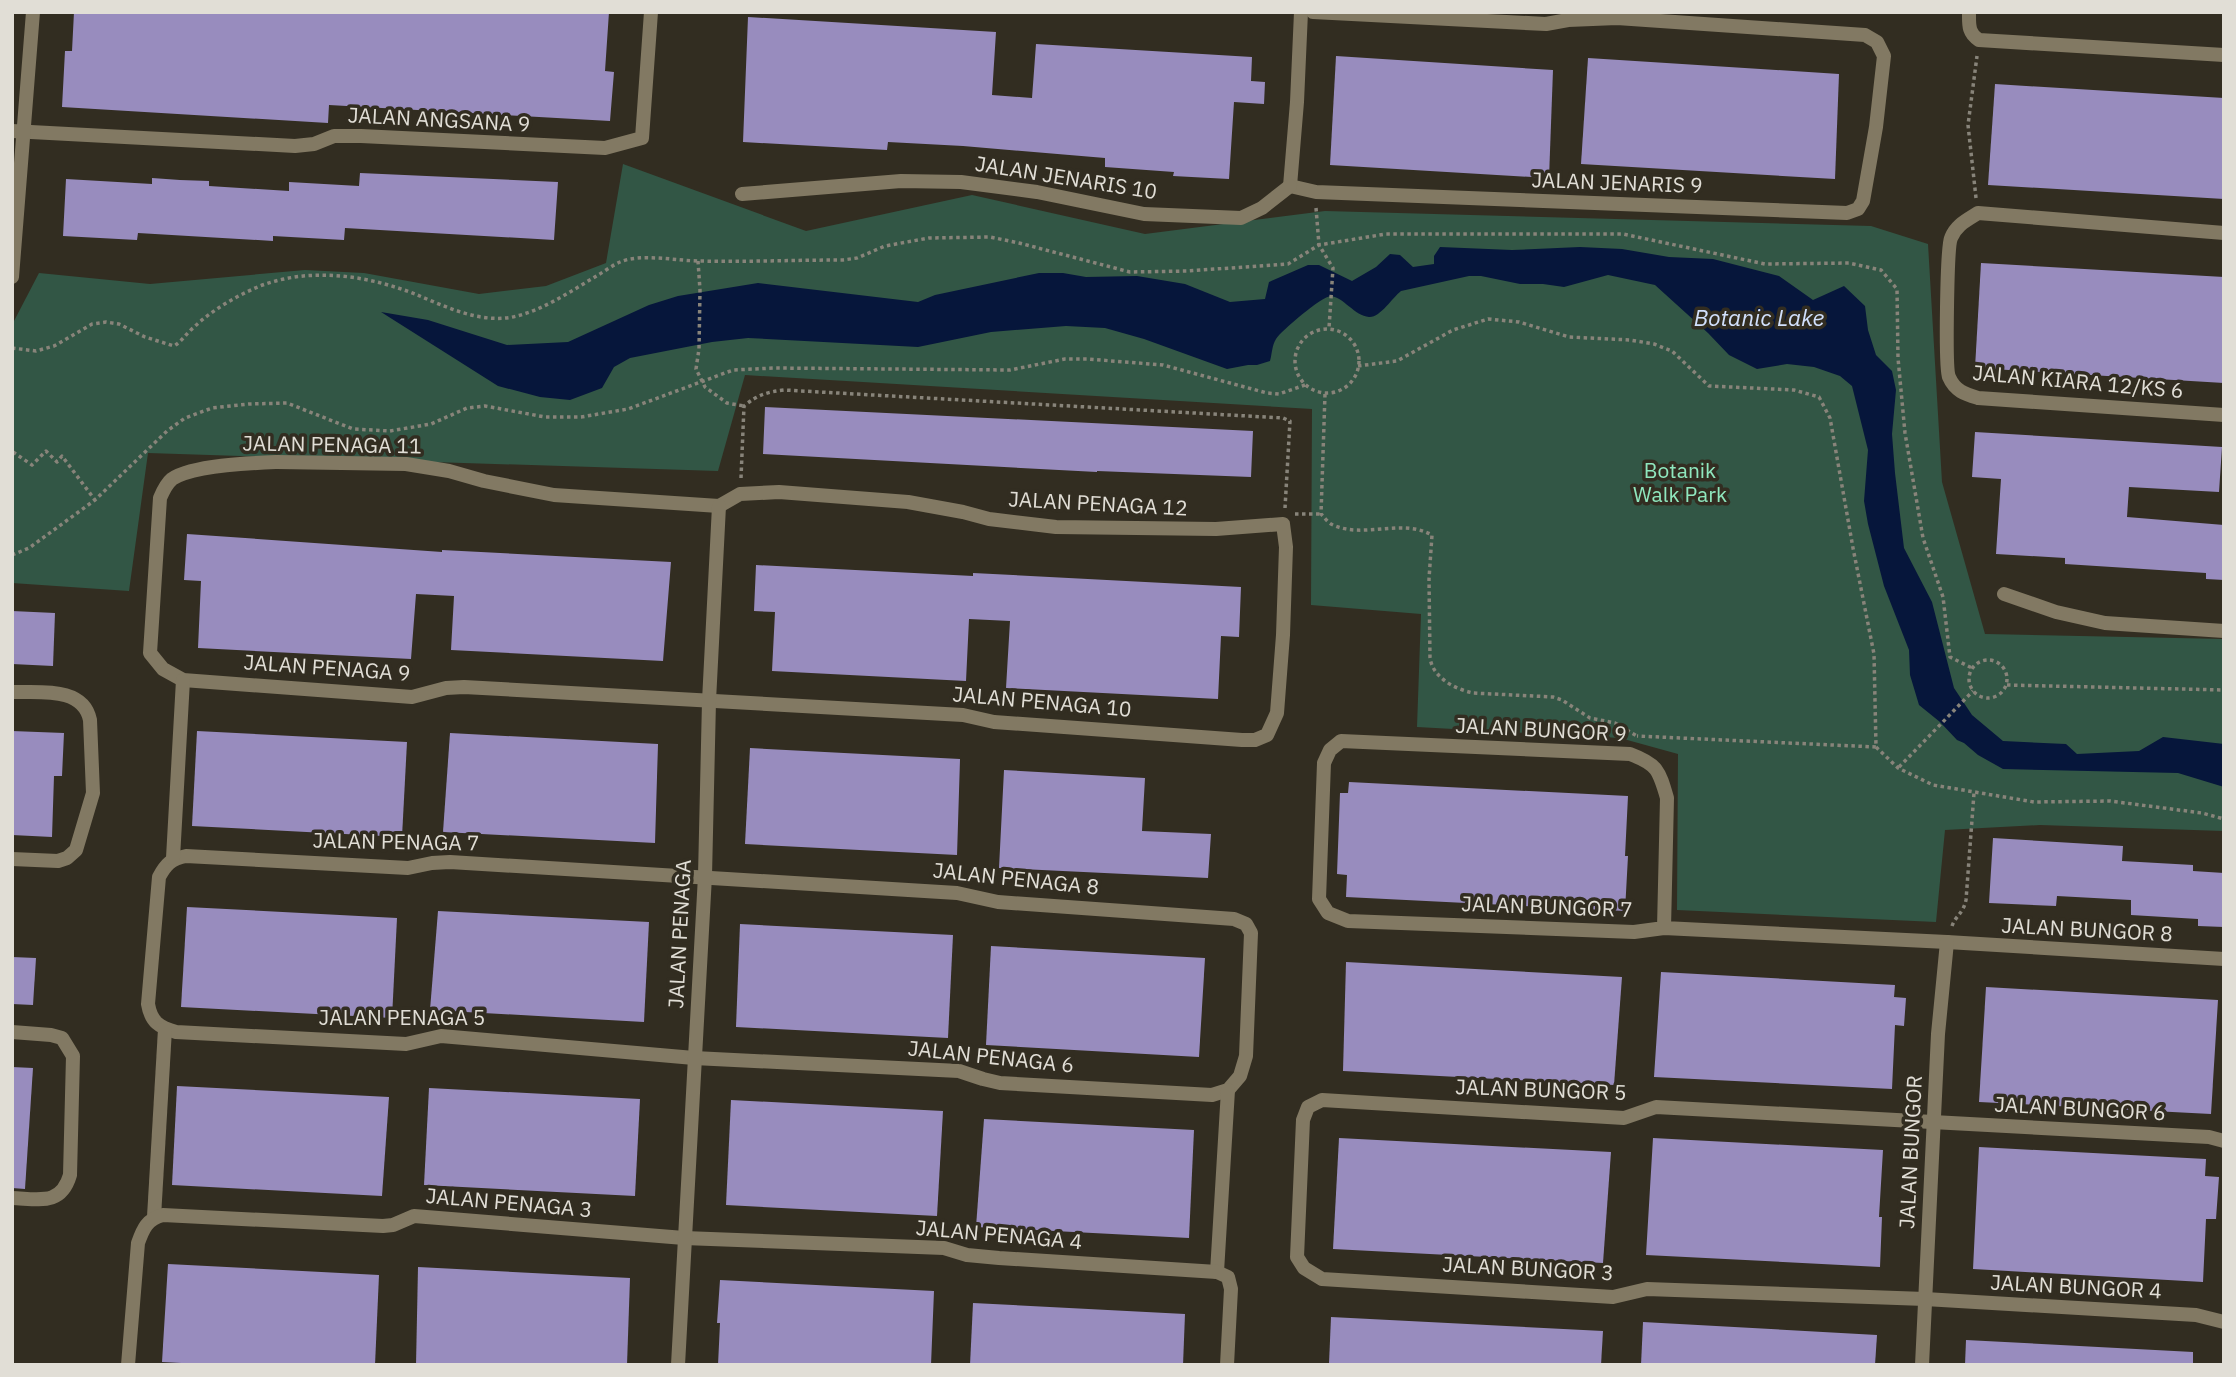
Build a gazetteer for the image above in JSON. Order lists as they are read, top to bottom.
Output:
{
  "streets": {
    "street": [
      "JALAN ANGSANA 9",
      "JALAN JENARIS 10",
      "JALAN JENARIS 9",
      "JALAN KIARA 12/KS 6",
      "JALAN PENAGA 11",
      "JALAN PENAGA 12",
      "JALAN PENAGA 9",
      "JALAN PENAGA 10",
      "JALAN BUNGOR 9",
      "JALAN PENAGA 7",
      "JALAN PENAGA 8",
      "JALAN BUNGOR 7",
      "JALAN BUNGOR 8",
      "JALAN PENAGA",
      "JALAN PENAGA 5",
      "JALAN PENAGA 6",
      "JALAN BUNGOR 5",
      "JALAN BUNGOR 6",
      "JALAN BUNGOR",
      "JALAN PENAGA 3",
      "JALAN PENAGA 4",
      "JALAN BUNGOR 3",
      "JALAN BUNGOR 4"
    ]
  },
  "crossings": [
    ["JALAN JENARIS 10", "JALAN JENARIS 9"],
    ["JALAN PENAGA 11", "JALAN PENAGA 12"],
    ["JALAN PENAGA 11", "JALAN PENAGA 9"],
    ["JALAN PENAGA 11", "JALAN PENAGA"],
    ["JALAN PENAGA 12", "JALAN PENAGA 10"],
    ["JALAN PENAGA 12", "JALAN PENAGA"],
    ["JALAN PENAGA 9", "JALAN PENAGA 10"],
    ["JALAN PENAGA 9", "JALAN PENAGA"],
    ["JALAN PENAGA 10", "JALAN PENAGA"],
    ["JALAN BUNGOR 9", "JALAN BUNGOR 7"],
    ["JALAN PENAGA 7", "JALAN PENAGA 8"],
    ["JALAN PENAGA 7", "JALAN PENAGA"],
    ["JALAN PENAGA 8", "JALAN PENAGA"],
    ["JALAN PENAGA 8", "JALAN PENAGA 6"],
    ["JALAN BUNGOR 7", "JALAN BUNGOR 8"],
    ["JALAN BUNGOR 7", "JALAN BUNGOR"],
    ["JALAN BUNGOR 8", "JALAN BUNGOR"],
    ["JALAN PENAGA", "JALAN PENAGA 5"],
    ["JALAN PENAGA", "JALAN PENAGA 6"],
    ["JALAN PENAGA", "JALAN PENAGA 3"],
    ["JALAN PENAGA", "JALAN PENAGA 4"],
    ["JALAN PENAGA 5", "JALAN PENAGA 6"],
    ["JALAN BUNGOR 5", "JALAN BUNGOR 6"],
    ["JALAN BUNGOR 5", "JALAN BUNGOR"],
    ["JALAN BUNGOR 5", "JALAN BUNGOR 3"],
    ["JALAN BUNGOR 6", "JALAN BUNGOR"],
    ["JALAN BUNGOR", "JALAN BUNGOR 3"],
    ["JALAN BUNGOR", "JALAN BUNGOR 4"],
    ["JALAN PENAGA 3", "JALAN PENAGA 4"],
    ["JALAN BUNGOR 3", "JALAN BUNGOR 4"]
  ],
  "water": ["Botanic Lake"],
  "parks": ["Botanik Walk Park"]
}
